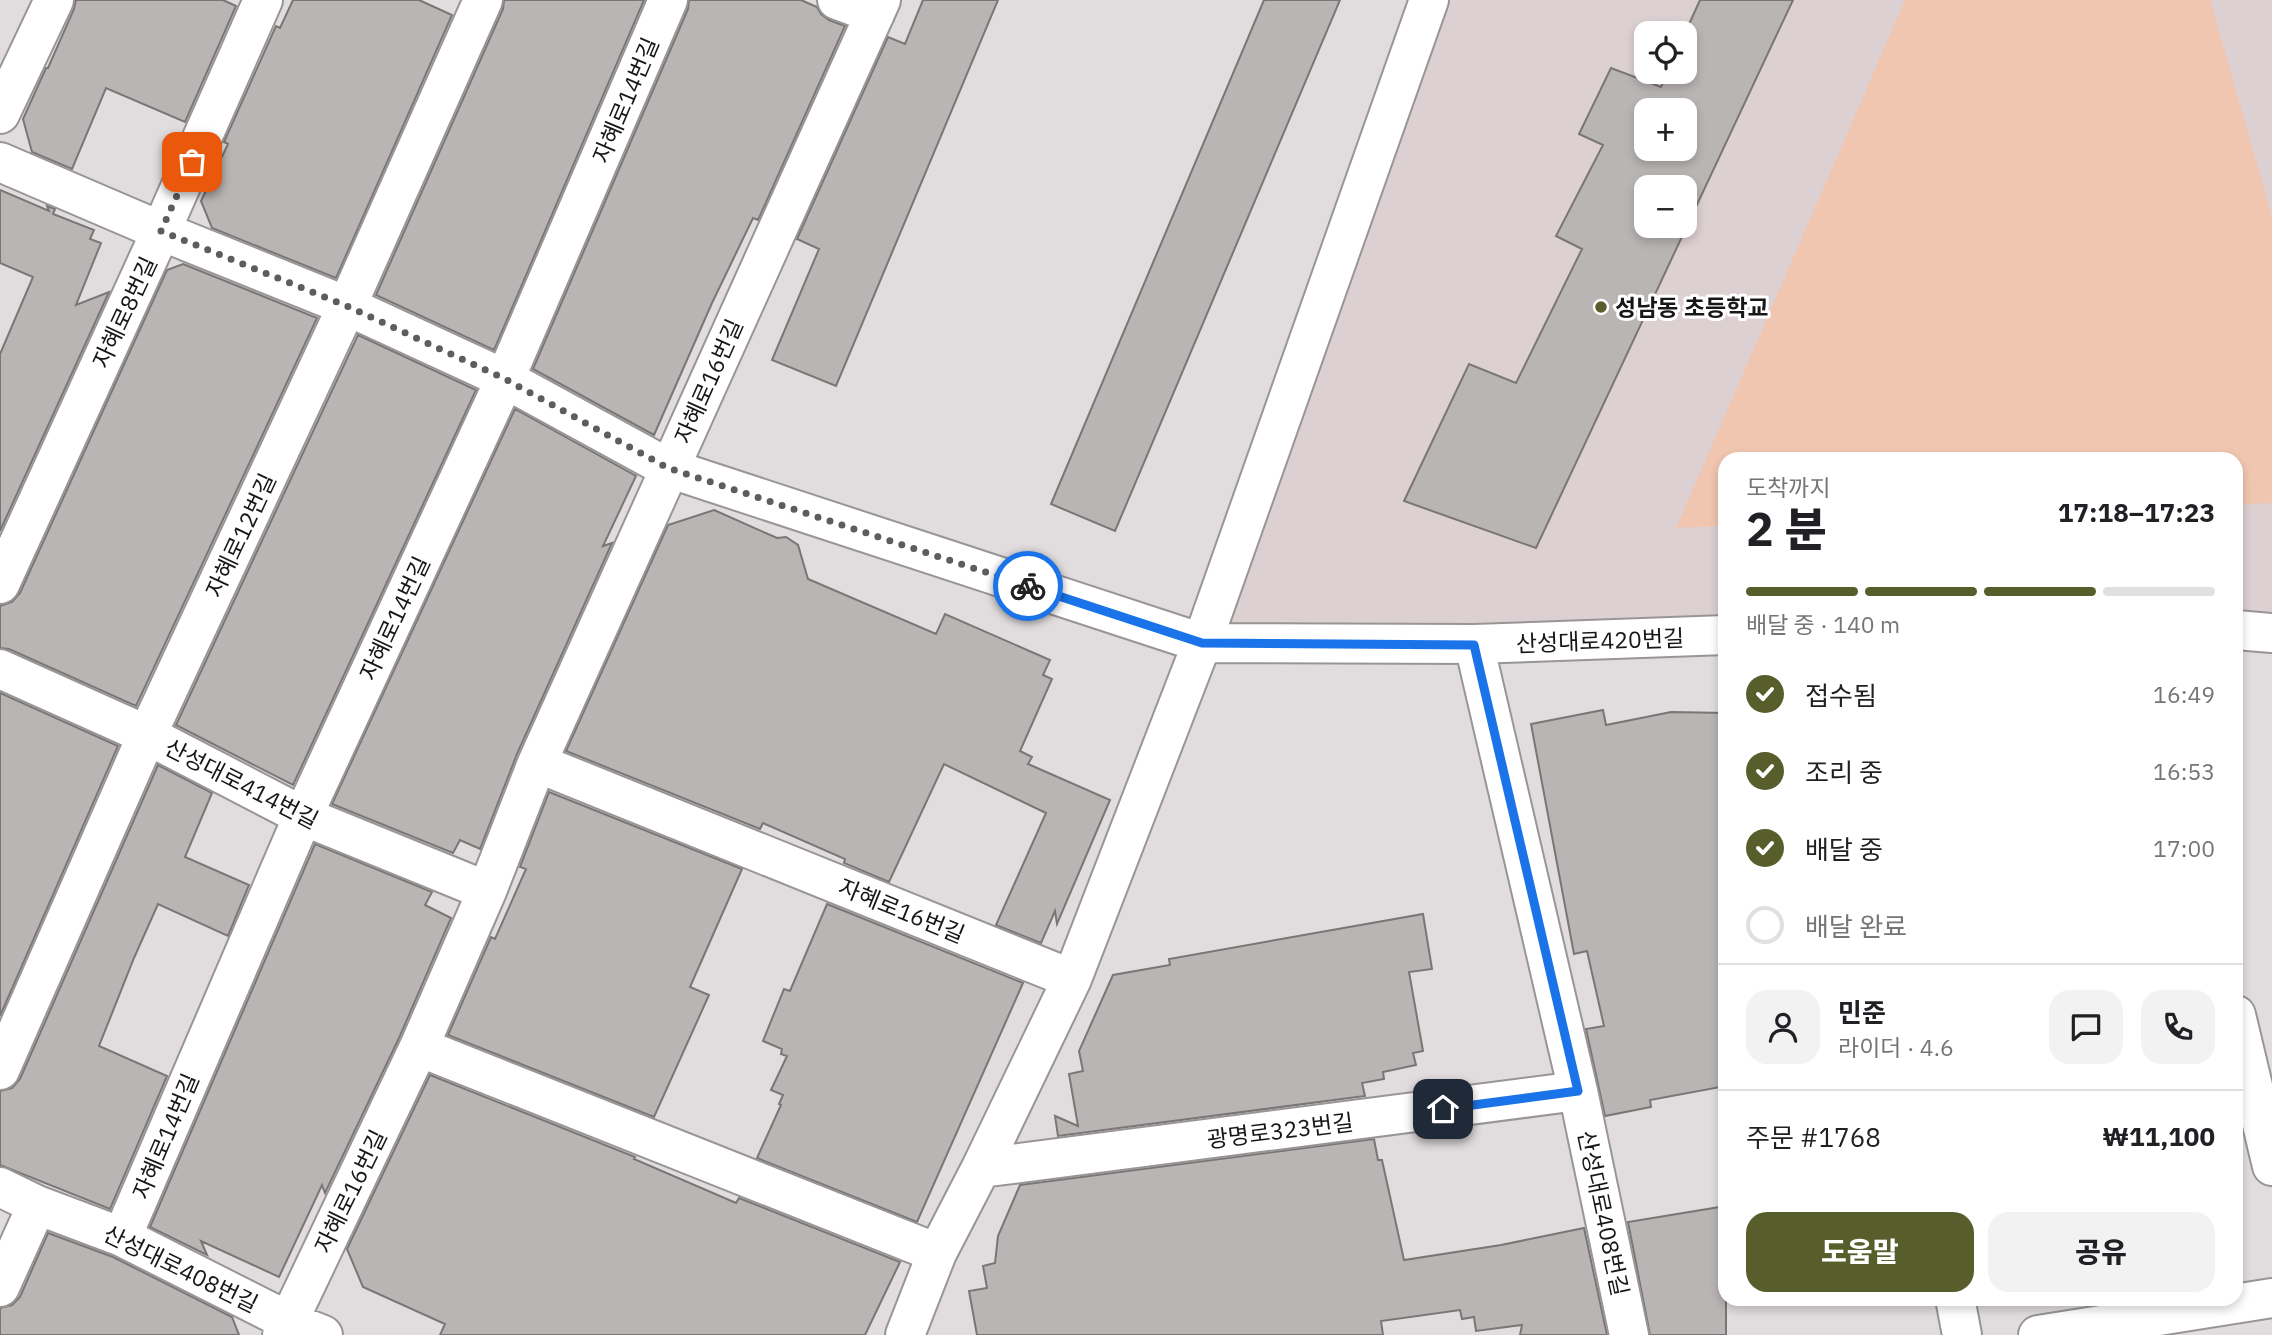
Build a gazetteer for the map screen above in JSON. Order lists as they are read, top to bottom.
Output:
{
  "streets": {
    "street": [
      "자혜로14번길",
      "자혜로8번길",
      "자혜로16번길",
      "자혜로12번길",
      "산성대로420번길",
      "산성대로414번길",
      "광명로323번길",
      "산성대로408번길"
    ]
  },
  "crossings": [
    ["자혜로14번길", "산성대로420번길"],
    ["자혜로14번길", "산성대로414번길"],
    ["자혜로14번길", "산성대로408번길"],
    ["자혜로8번길", "산성대로420번길"],
    ["자혜로16번길", "산성대로420번길"],
    ["자혜로16번길", "산성대로414번길"],
    ["자혜로16번길", "산성대로408번길"],
    ["자혜로12번길", "산성대로420번길"],
    ["자혜로12번길", "산성대로414번길"],
    ["광명로323번길", "산성대로408번길"]
  ],
  "places": ["성남동 초등학교"],
  "page": {
    "map_buttons": ["+", "−"],
    "heading": ["2 분", "도착까지", "17:18–17:23"],
    "panel": [
      "민준",
      "라이더 · 4.6",
      "주문 #1768",
      "₩11,100"
    ],
    "bar": "배달 중 · 140 m",
    "list": [
      ["접수됨", "16:49"],
      ["조리 중", "16:53"],
      ["배달 중", "17:00"],
      "배달 완료"
    ],
    "buttons": ["도움말", "공유"]
  }
}
